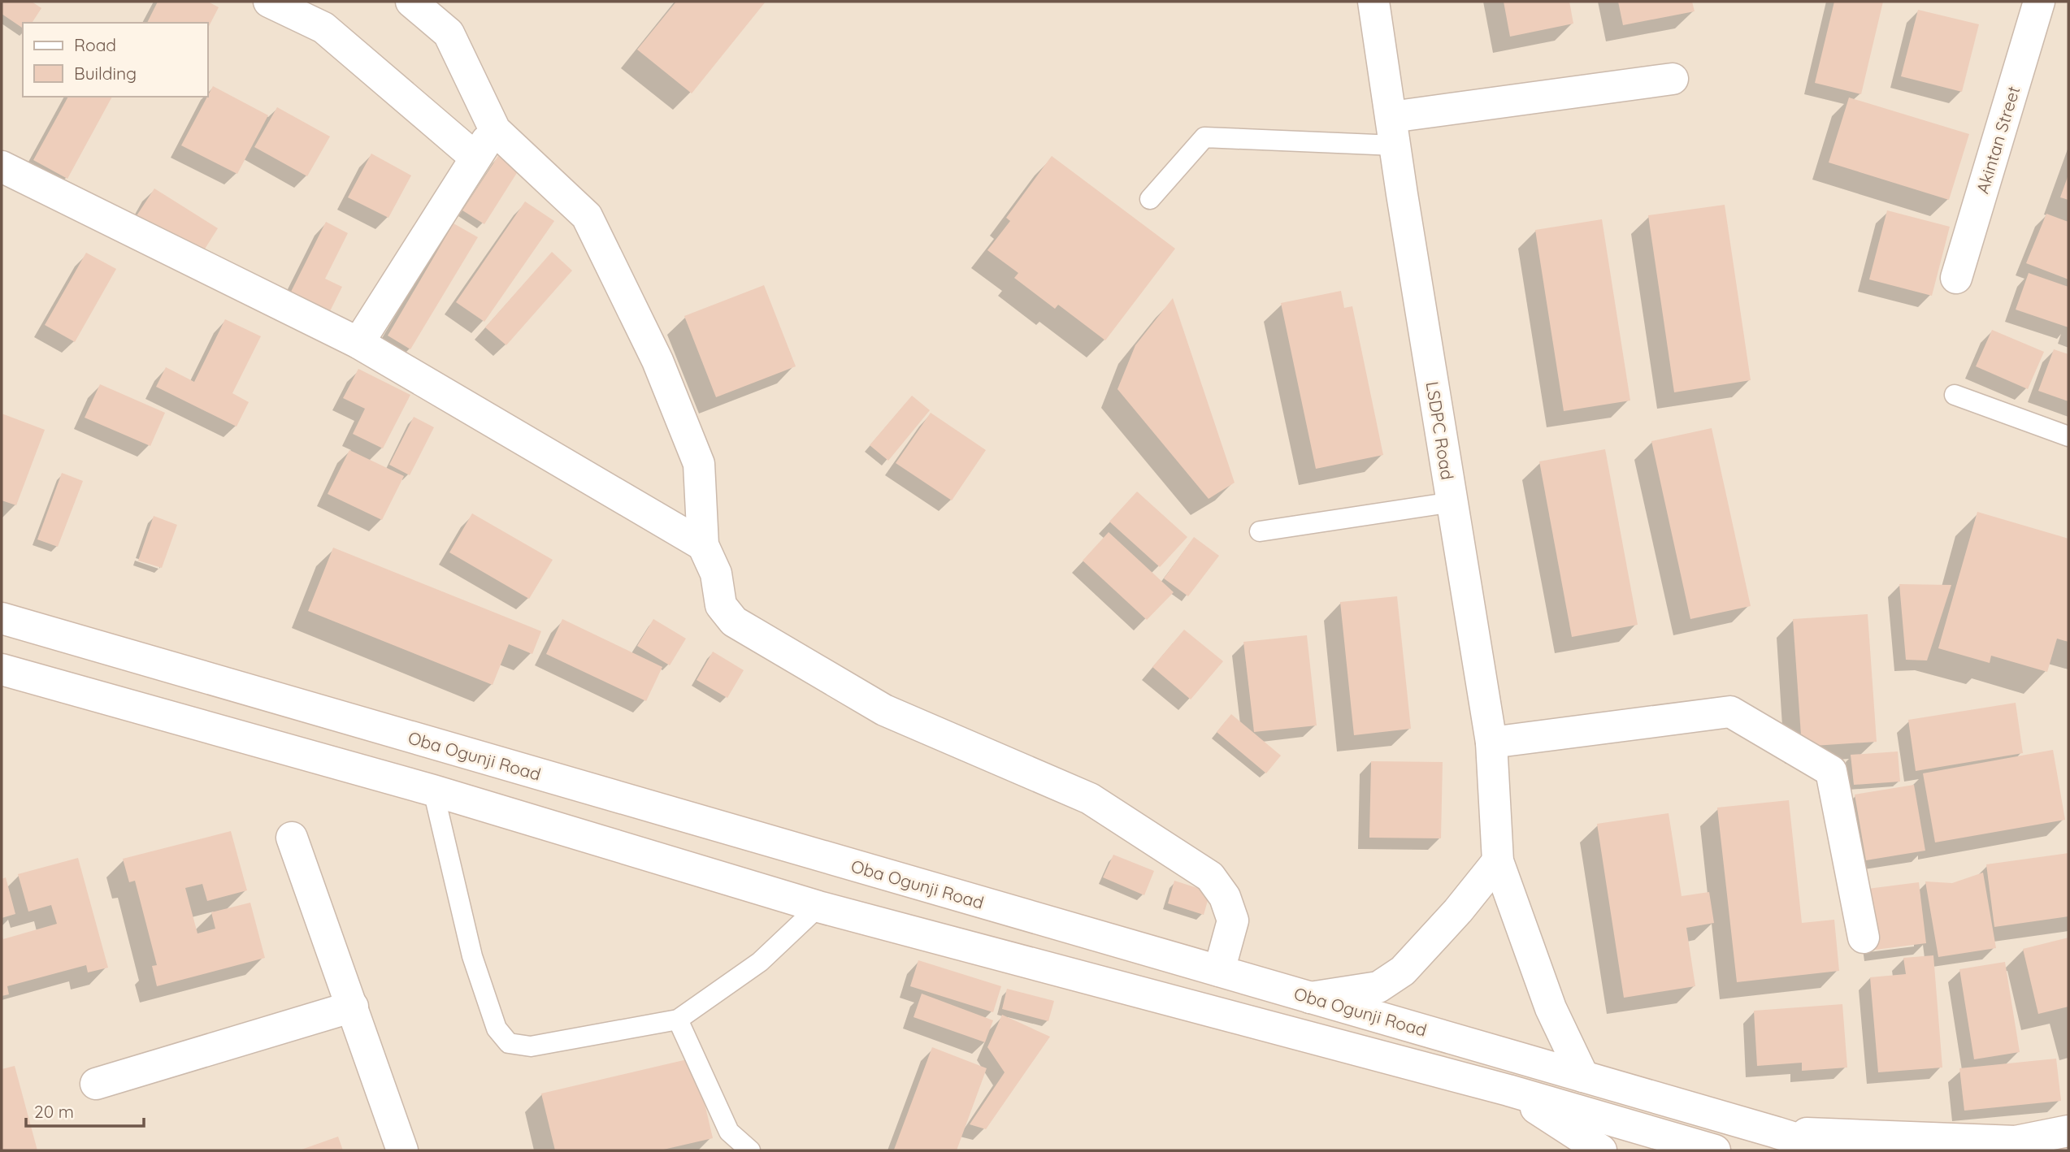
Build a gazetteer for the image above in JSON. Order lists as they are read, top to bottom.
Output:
{
  "streets": {
    "street": ["Akintan Street", "LSDPC Road", "Oba Ogunji Road"]
  },
  "crossings": [
    ["LSDPC Road", "Oba Ogunji Road"]
  ],
  "legend": ["Road", "Building"],
  "scale_bar": "20 m"
}
